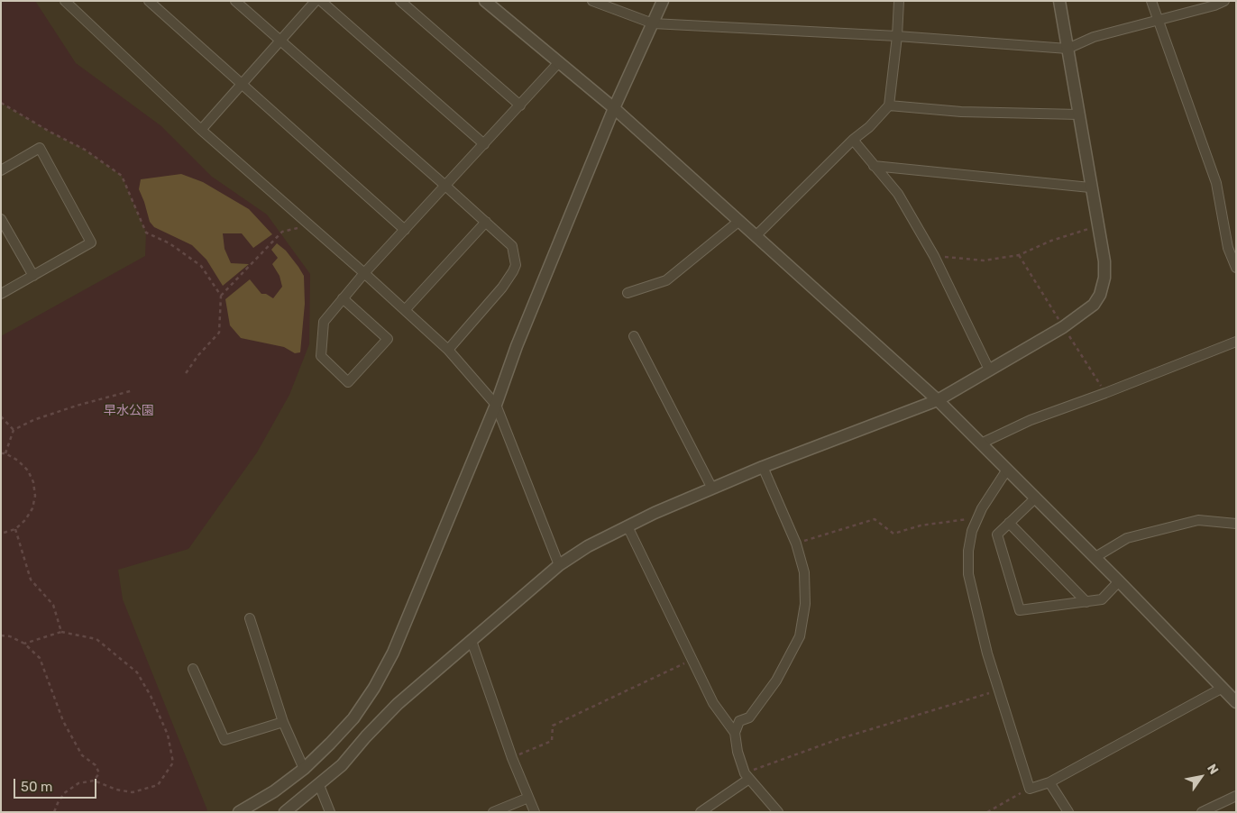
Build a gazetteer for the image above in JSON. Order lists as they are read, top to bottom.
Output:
{
  "parks": ["早水公園"],
  "scale_bar": "50 m",
  "north": "top right"
}
